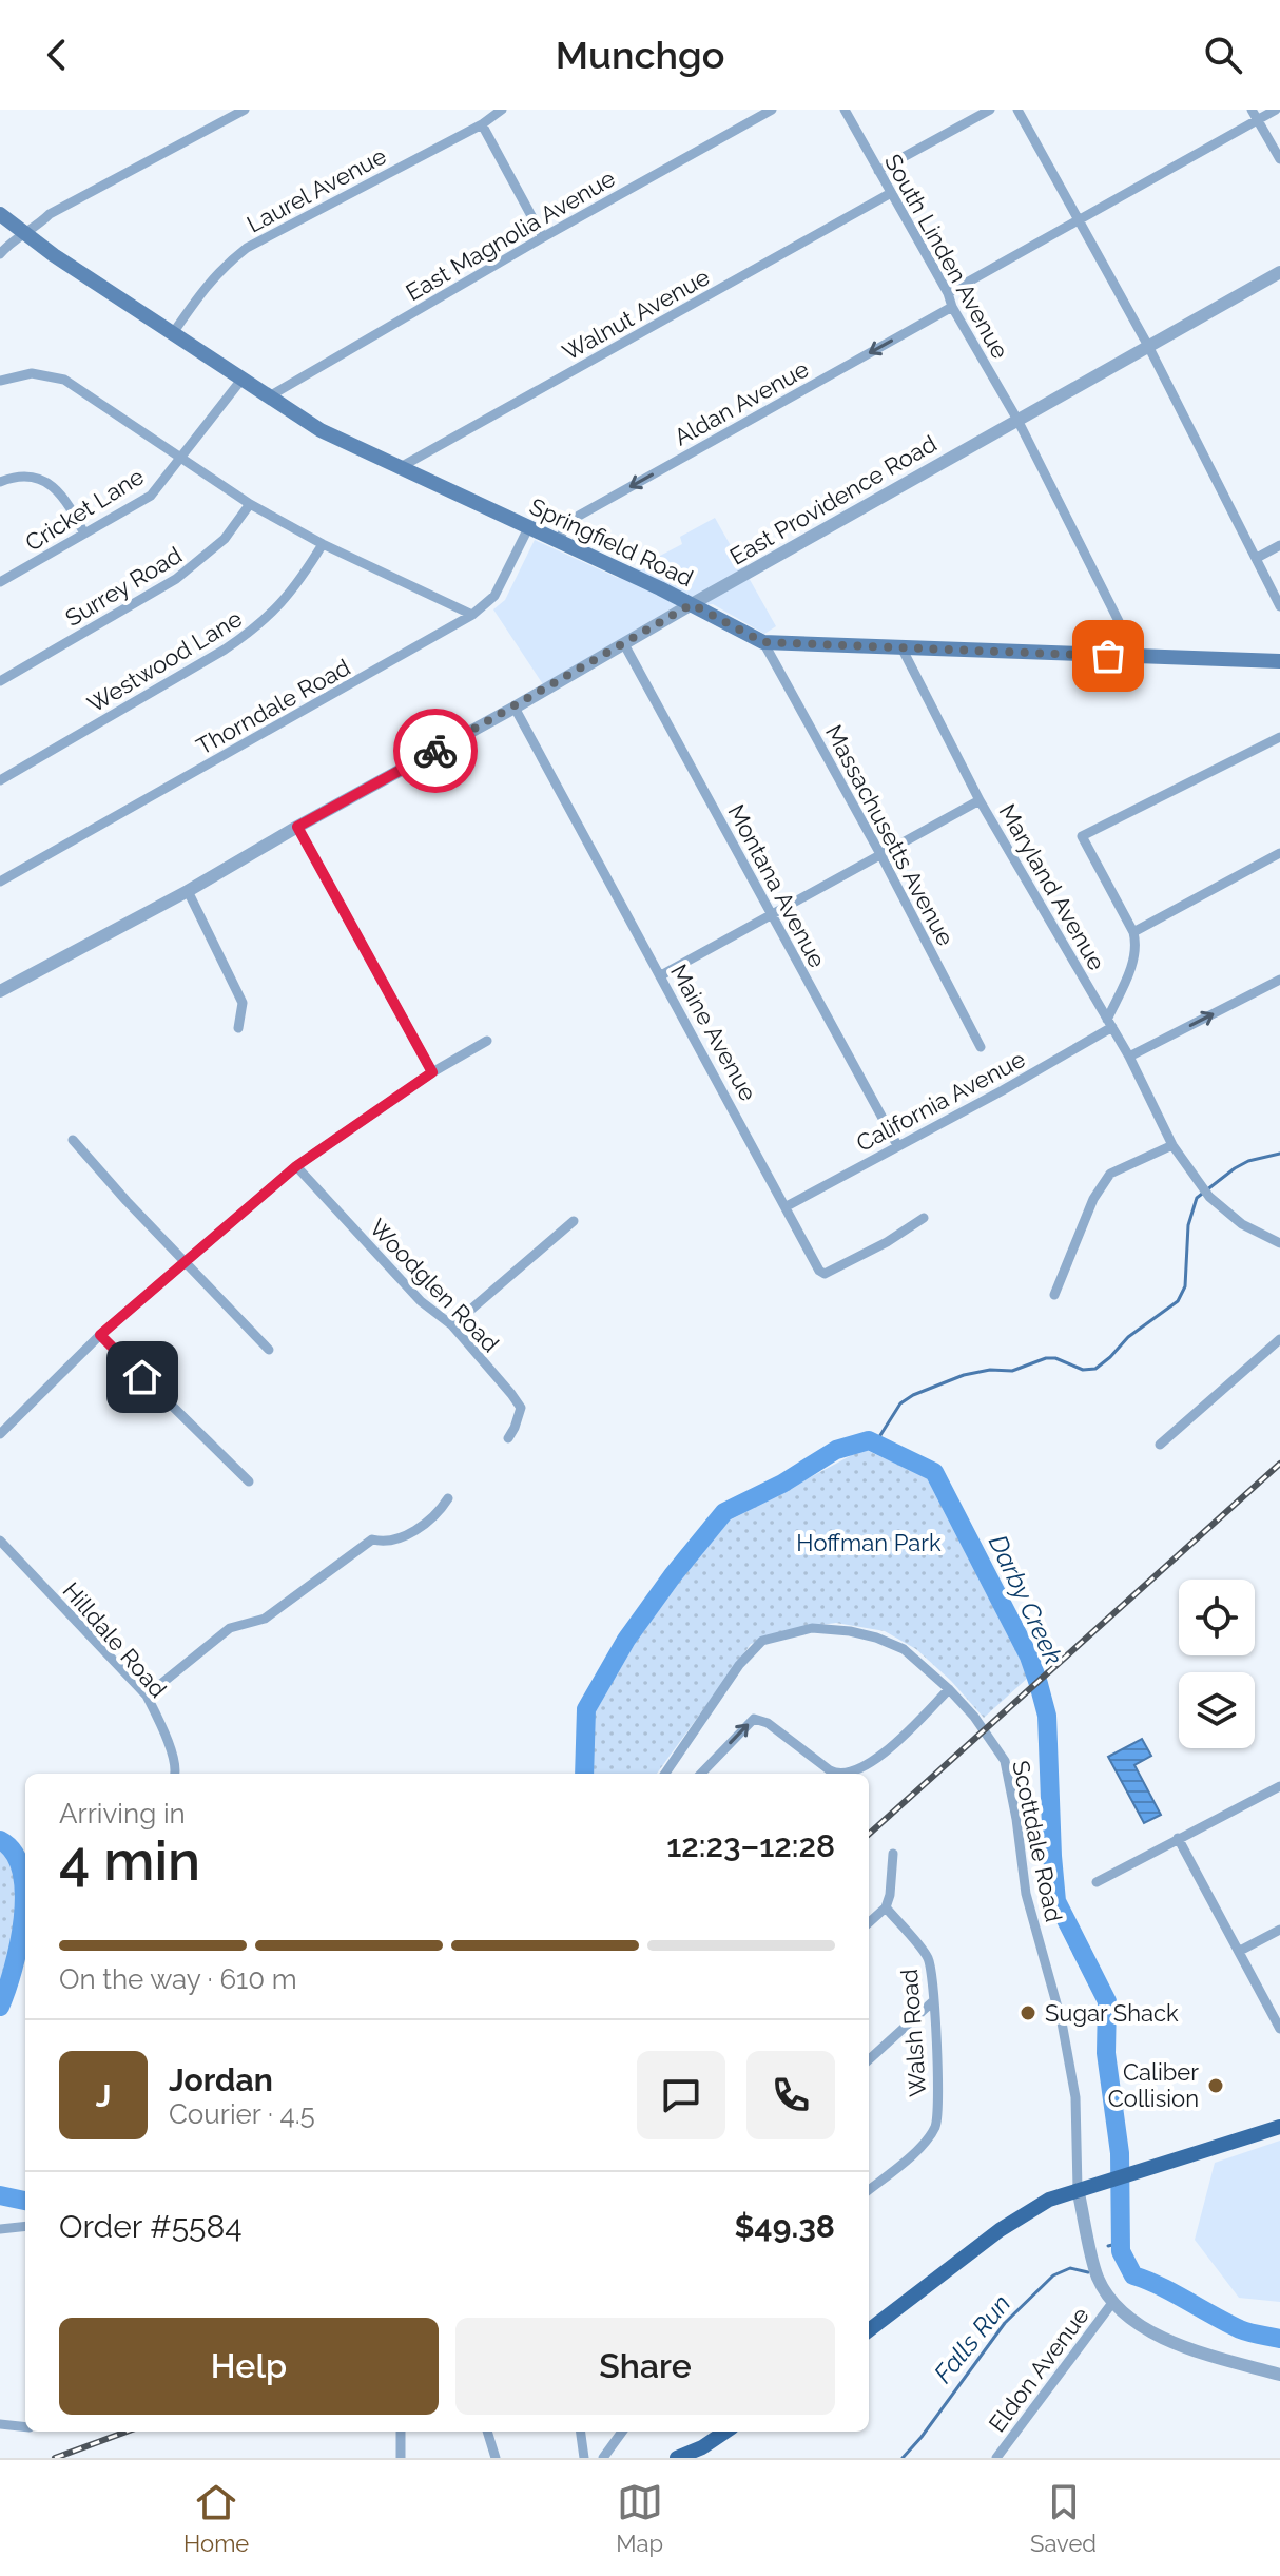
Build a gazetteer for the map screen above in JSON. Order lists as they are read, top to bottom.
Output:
{
  "streets": {
    "main road": ["Springfield Road"],
    "street": [
      "Laurel Avenue",
      "East Magnolia Avenue",
      "South Linden Avenue",
      "Walnut Avenue",
      "Aldan Avenue",
      "East Providence Road",
      "Cricket Lane",
      "Surrey Road",
      "Westwood Lane",
      "Thorndale Road",
      "Massachusetts Avenue",
      "Montana Avenue",
      "Maryland Avenue",
      "Maine Avenue",
      "California Avenue",
      "Woodglen Road",
      "Hilldale Road",
      "Scottdale Road",
      "Walsh Road",
      "Eldon Avenue"
    ]
  },
  "crossings": [
    ["Laurel Avenue", "Springfield Road"],
    ["East Magnolia Avenue", "Springfield Road"],
    ["South Linden Avenue", "Walnut Avenue"],
    ["South Linden Avenue", "Aldan Avenue"],
    ["South Linden Avenue", "East Providence Road"],
    ["South Linden Avenue", "Springfield Road"],
    ["Walnut Avenue", "Springfield Road"],
    ["Aldan Avenue", "Springfield Road"],
    ["East Providence Road", "Springfield Road"],
    ["East Providence Road", "Montana Avenue"],
    ["East Providence Road", "Maine Avenue"],
    ["Cricket Lane", "Springfield Road"],
    ["Springfield Road", "Thorndale Road"],
    ["Springfield Road", "Massachusetts Avenue"],
    ["Springfield Road", "Maryland Avenue"],
    ["Montana Avenue", "California Avenue"],
    ["Maryland Avenue", "California Avenue"],
    ["Maine Avenue", "California Avenue"]
  ],
  "one_way": ["Aldan Avenue"],
  "water": ["Darby Creek", "Falls Run"],
  "parks": ["Hoffman Park"],
  "places": ["Sugar Shack", "Caliber Collision"],
  "page": {
    "header": "Munchgo",
    "heading": ["4 min", "Arriving in", "12:23–12:28"],
    "panel": [
      "Jordan",
      "Courier · 4.5",
      "Order #5584",
      "$49.38"
    ],
    "bar": "On the way · 610 m",
    "round": "J",
    "buttons": ["Help", "Share"],
    "tabs": ["Home", "Map", "Saved"]
  }
}
